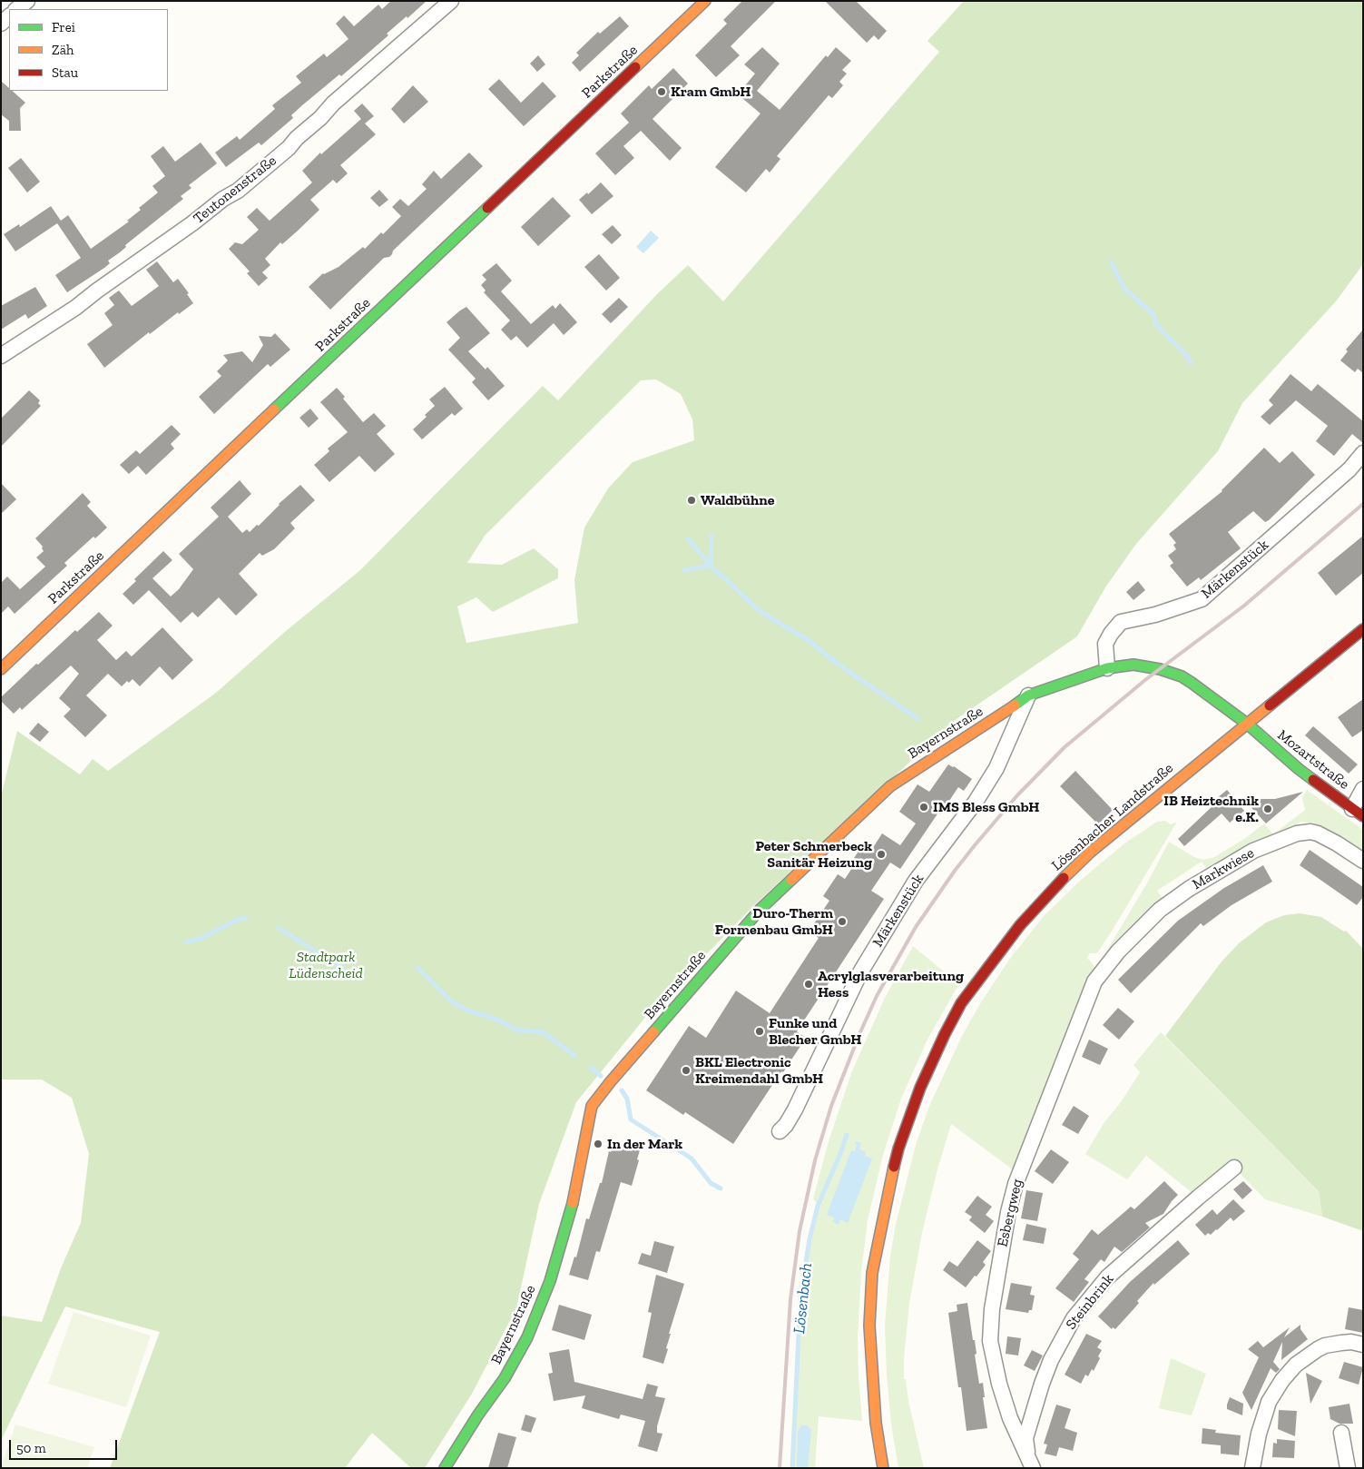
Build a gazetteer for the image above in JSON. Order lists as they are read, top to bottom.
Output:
{
  "streets": {
    "street": [
      "Parkstraße",
      "Teutonenstraße",
      "Märkenstück",
      "Bayernstraße",
      "Mozartstraße",
      "Lösenbacher Landstraße",
      "Markwiese",
      "Esbergweg",
      "Steinbrink"
    ]
  },
  "crossings": [
    ["Märkenstück", "Bayernstraße"],
    ["Mozartstraße", "Lösenbacher Landstraße"],
    ["Markwiese", "Esbergweg"],
    ["Esbergweg", "Steinbrink"]
  ],
  "water": ["Lösenbach"],
  "parks": ["Stadtpark Lüdenscheid"],
  "places": [
    "Kram GmbH",
    "Waldbühne",
    "IMS Bless GmbH",
    "IB Heiztechnik e.K.",
    "Peter Schmerbeck Sanitär Heizung",
    "Duro-Therm Formenbau GmbH",
    "Acrylglasverarbeitung Hess",
    "Funke und Blecher GmbH",
    "BKL Electronic Kreimendahl GmbH",
    "In der Mark"
  ],
  "legend": ["Frei", "Zäh", "Stau"],
  "scale_bar": "50 m"
}
